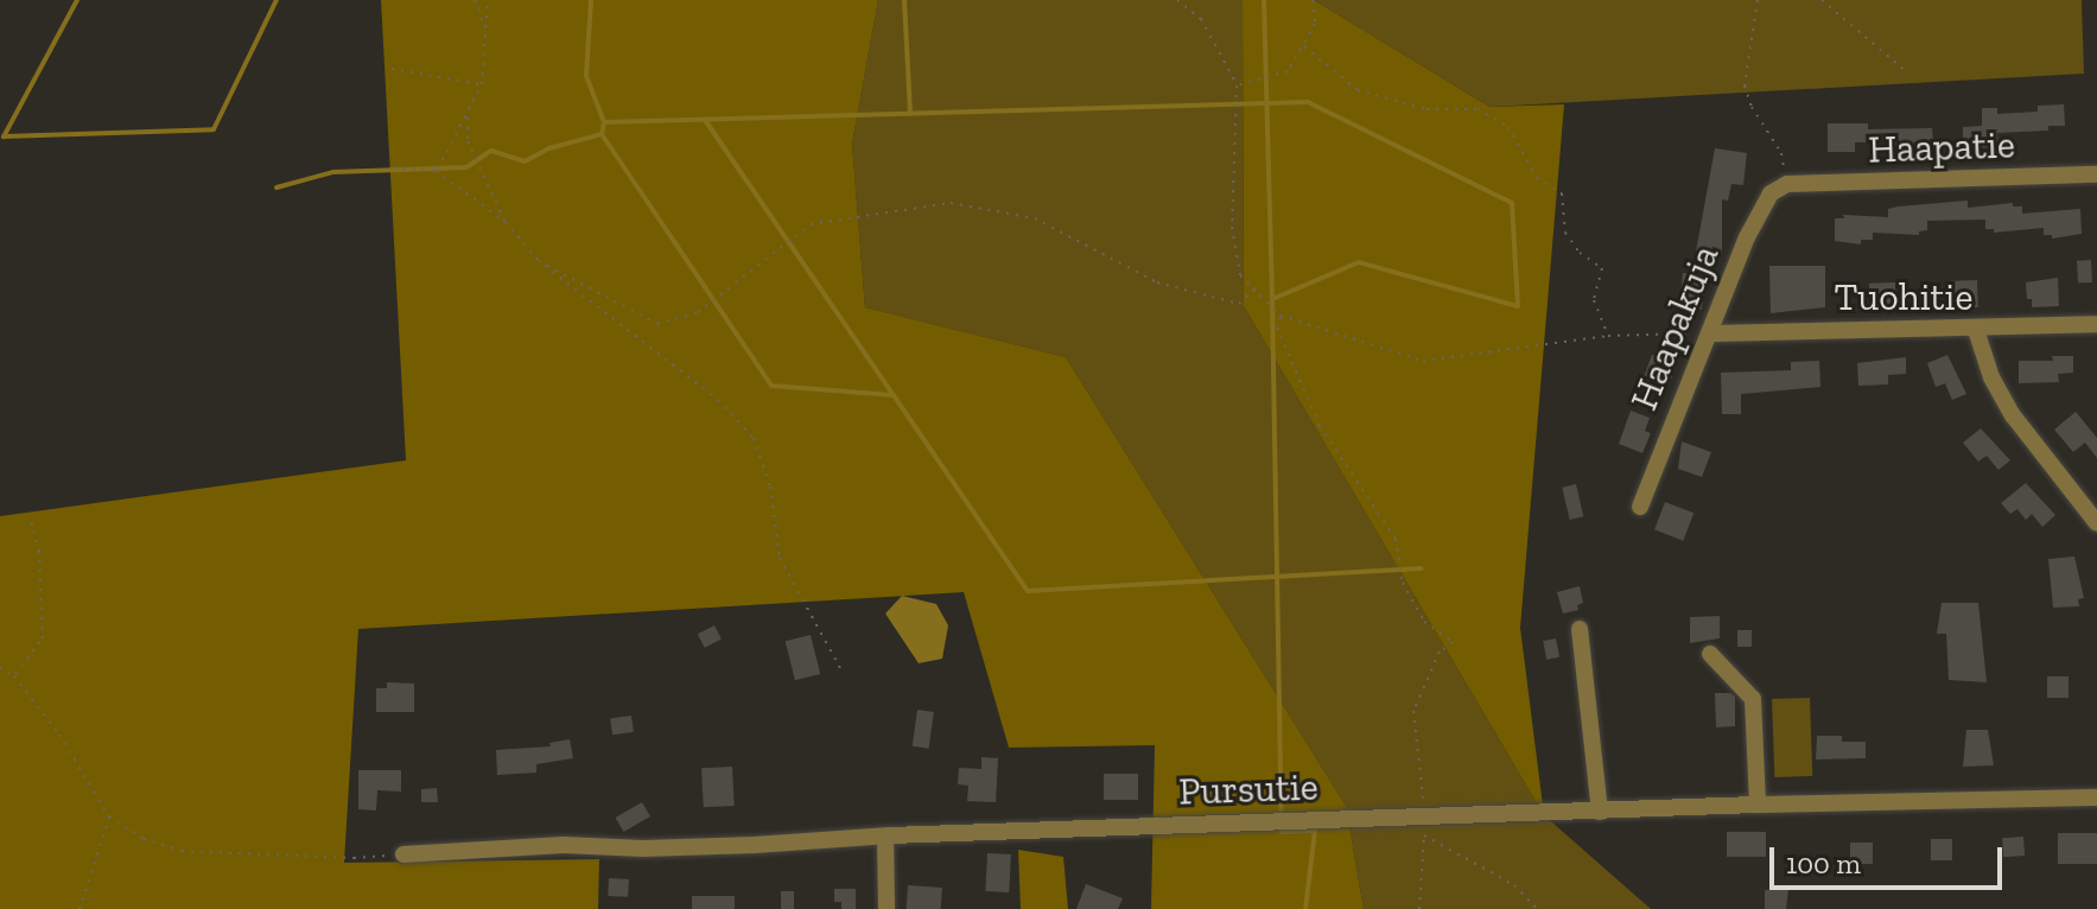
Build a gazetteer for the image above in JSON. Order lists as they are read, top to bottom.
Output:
{
  "streets": {
    "street": [
      "Haapatie",
      "Tuohitie",
      "Haapakuja",
      "Pursutie"
    ]
  },
  "crossings": [
    ["Haapatie", "Haapakuja"],
    ["Tuohitie", "Haapakuja"]
  ],
  "scale_bar": "100 m"
}
